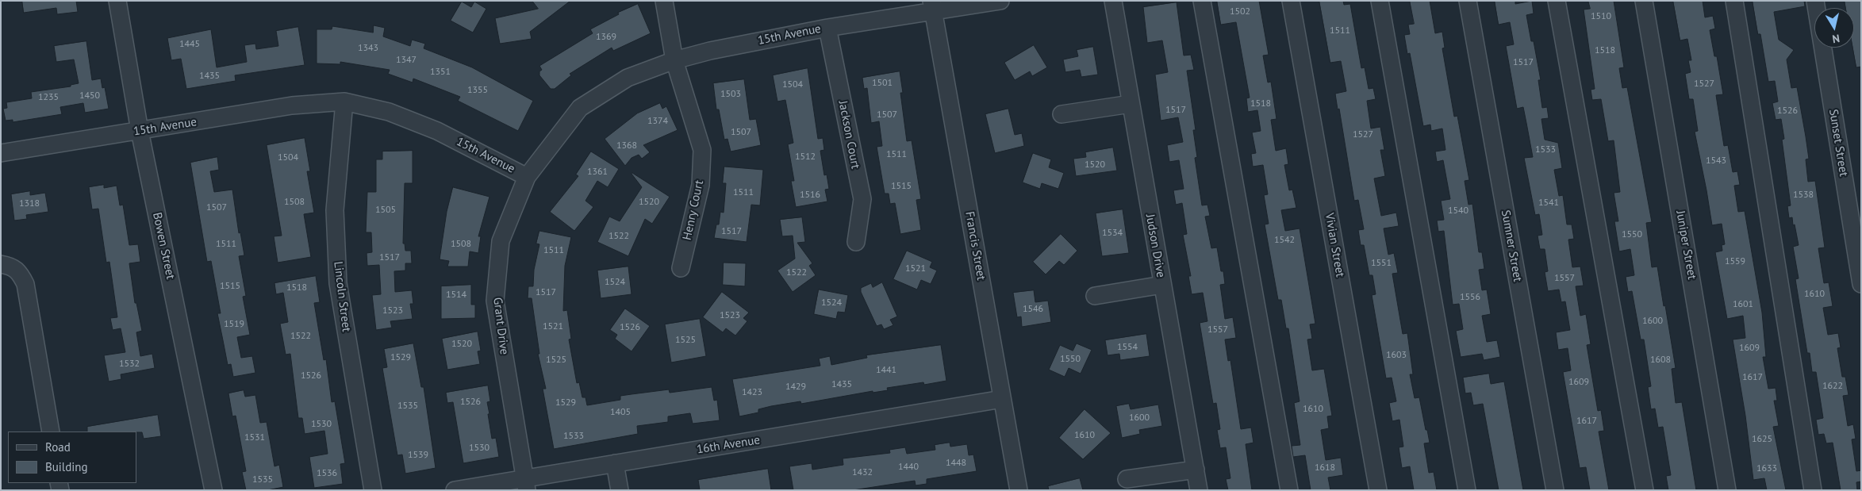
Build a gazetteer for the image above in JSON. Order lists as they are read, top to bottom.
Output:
{
  "streets": {
    "street": [
      "15th Avenue",
      "Jackson Court",
      "Sunset Street",
      "Henry Court",
      "Vivian Street",
      "Juniper Street",
      "Bowen Street",
      "Francis Street",
      "Judson Drive",
      "Sumner Street",
      "Lincoln Street",
      "Grant Drive",
      "16th Avenue"
    ]
  },
  "crossings": [
    ["15th Avenue", "Jackson Court"],
    ["15th Avenue", "Henry Court"],
    ["15th Avenue", "Bowen Street"],
    ["15th Avenue", "Francis Street"],
    ["15th Avenue", "Lincoln Street"],
    ["15th Avenue", "Grant Drive"],
    ["Francis Street", "16th Avenue"],
    ["Grant Drive", "16th Avenue"]
  ],
  "house_numbers": [
    "1502",
    "1510",
    "1511",
    "1369",
    "1445",
    "1343",
    "1518",
    "1347",
    "1517",
    "1351",
    "1435",
    "1501",
    "1527",
    "1504",
    "1355",
    "1503",
    "1450",
    "1235",
    "1518",
    "1517",
    "1526",
    "1507",
    "1374",
    "1507",
    "1527",
    "1368",
    "1533",
    "1511",
    "1512",
    "1504",
    "1543",
    "1520",
    "1361",
    "1515",
    "1511",
    "1516",
    "1538",
    "1508",
    "1520",
    "1541",
    "1318",
    "1507",
    "1505",
    "1540",
    "1517",
    "1534",
    "1550",
    "1522",
    "1542",
    "1511",
    "1508",
    "1511",
    "1517",
    "1559",
    "1551",
    "1521",
    "1522",
    "1557",
    "1524",
    "1515",
    "1518",
    "1517",
    "1610",
    "1514",
    "1556",
    "1524",
    "1601",
    "1546",
    "1523",
    "1523",
    "1600",
    "1519",
    "1521",
    "1526",
    "1557",
    "1522",
    "1525",
    "1520",
    "1554",
    "1609",
    "1603",
    "1529",
    "1550",
    "1525",
    "1608",
    "1532",
    "1441",
    "1526",
    "1617",
    "1609",
    "1435",
    "1622",
    "1429",
    "1423",
    "1526",
    "1529",
    "1535",
    "1610",
    "1405",
    "1600",
    "1617",
    "1530",
    "1610",
    "1533",
    "1531",
    "1625",
    "1530",
    "1539",
    "1448",
    "1440",
    "1618",
    "1633",
    "1432",
    "1536",
    "1535"
  ],
  "legend": ["Road", "Building"],
  "north": "bottom"
}
